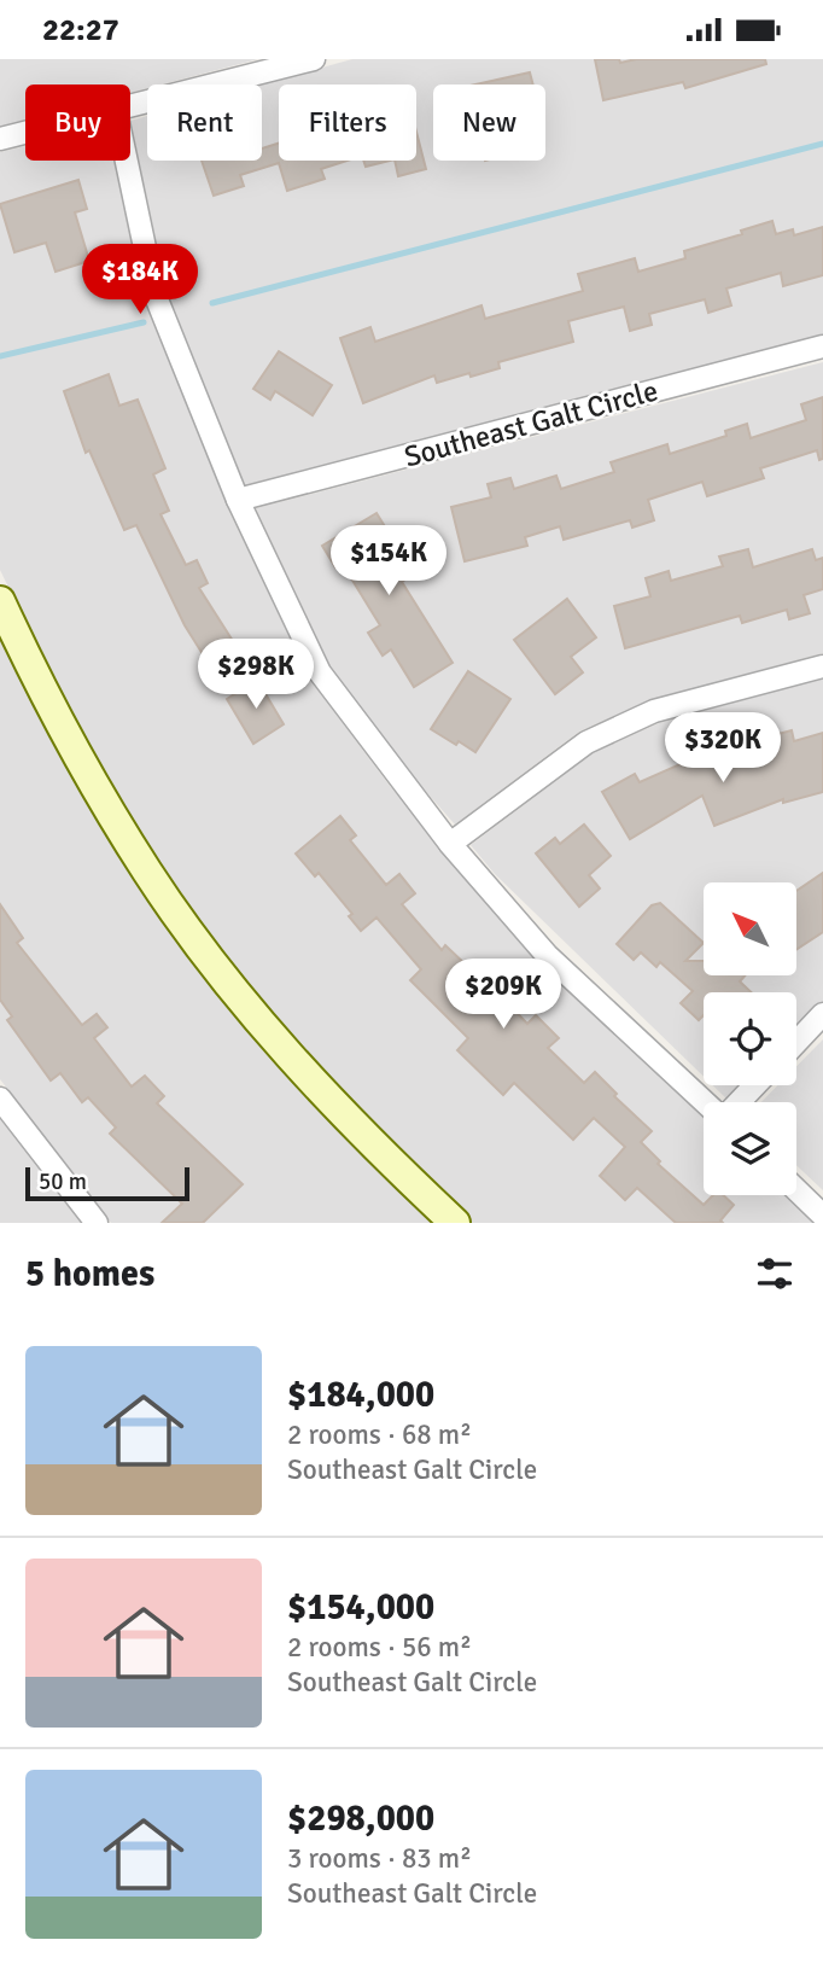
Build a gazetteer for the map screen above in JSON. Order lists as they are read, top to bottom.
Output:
{
  "streets": {
    "street": ["Southeast Galt Circle"]
  },
  "scale_bar": "50 m",
  "north": "top left",
  "page": {
    "status": "22:27",
    "chip": [
      "Buy",
      "Rent",
      "Filters",
      "New"
    ],
    "price": [
      "$184K",
      "$154K",
      "$298K",
      "$320K",
      "$209K"
    ],
    "scale": "50 m",
    "heading": "5 homes",
    "list": [
      {
        "name": "$184,000",
        "note": "2 rooms · 68 m² · Southeast Galt Circle"
      },
      {
        "name": "$154,000",
        "note": "2 rooms · 56 m² · Southeast Galt Circle"
      },
      {
        "name": "$298,000",
        "note": "3 rooms · 83 m² · Southeast Galt Circle"
      }
    ]
  }
}
